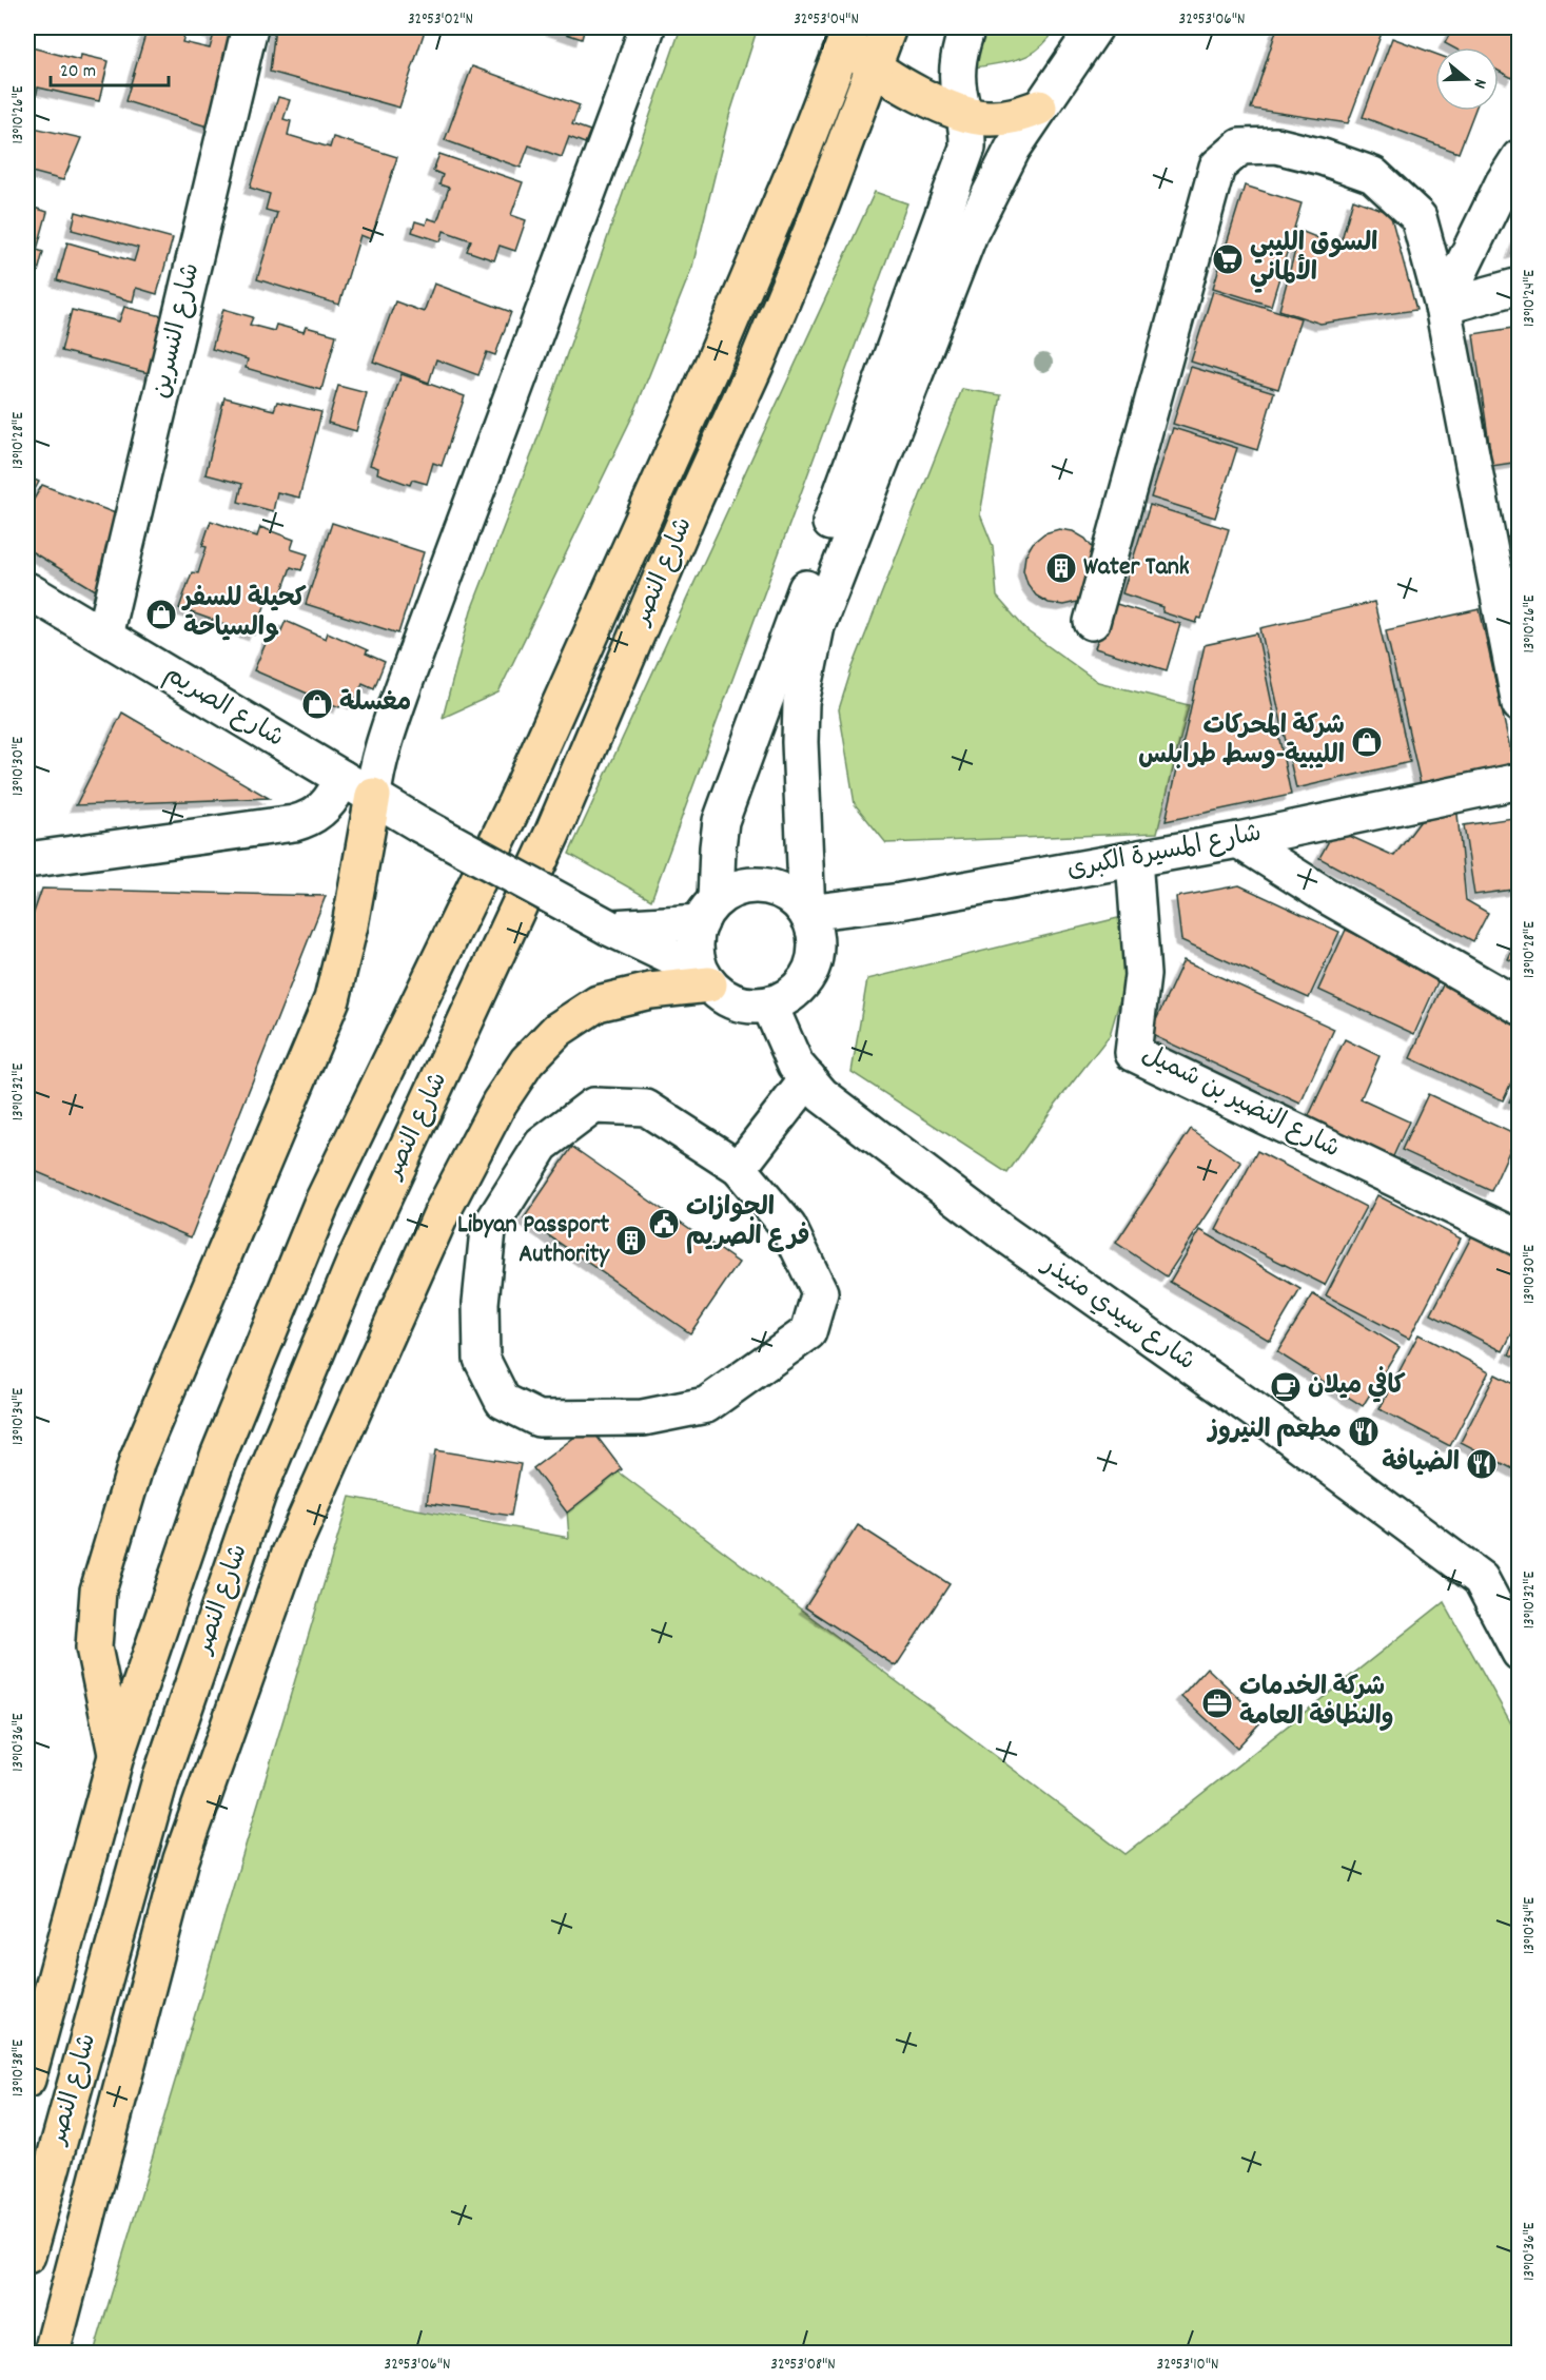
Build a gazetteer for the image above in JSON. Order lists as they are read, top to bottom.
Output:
{
  "streets": {
    "highway": ["شارع النصر"],
    "street": [
      "شارع النسرين",
      "شارع الصريم",
      "شارع المسيرة الكبرى",
      "شارع النضير بن شميل",
      "شارع سيدي منيذر"
    ]
  },
  "crossings": [
    ["شارع النسرين", "شارع الصريم"],
    ["شارع الصريم", "شارع المسيرة الكبرى"],
    ["شارع الصريم", "شارع سيدي منيذر"],
    ["شارع المسيرة الكبرى", "شارع النضير بن شميل"],
    ["شارع المسيرة الكبرى", "شارع سيدي منيذر"]
  ],
  "places": {
    "supermarket": ["السوق الليبي الألماني"],
    "building": ["Water Tank", "Libyan Passport Authority"],
    "shop": ["كحيلة للسفر والسياحة", "مغسلة", "شركة المحركات الليبية-وسط طرابلس"],
    "public building": ["الجوازات فرع الصريم"],
    "cafe": ["كافي ميلان"],
    "restaurant": ["مطعم النيروز", "الضيافة"],
    "office": ["شركة الخدمات والنظافة العامة"]
  },
  "scale_bar": "20 m",
  "north": "right",
  "coordinates": [
    "32°53'02\"N",
    "32°53'04\"N",
    "32°53'06\"N",
    "13°10'26\"E",
    "13°10'24\"E",
    "13°10'28\"E",
    "13°10'30\"E",
    "13°10'32\"E",
    "13°10'34\"E",
    "13°10'36\"E",
    "13°10'38\"E",
    "32°53'08\"N",
    "32°53'10\"N"
  ]
}
